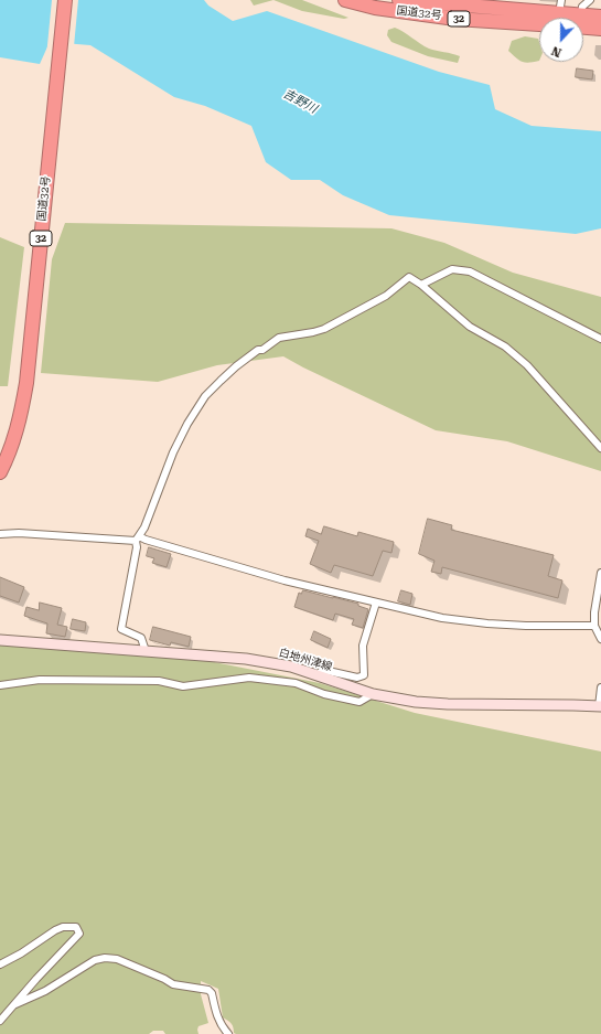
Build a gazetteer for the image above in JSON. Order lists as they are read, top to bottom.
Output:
{
  "streets": {
    "highway": ["国道32号", "32"],
    "main road": ["白地州津線"]
  },
  "water": ["吉野川"],
  "north": "bottom"
}
